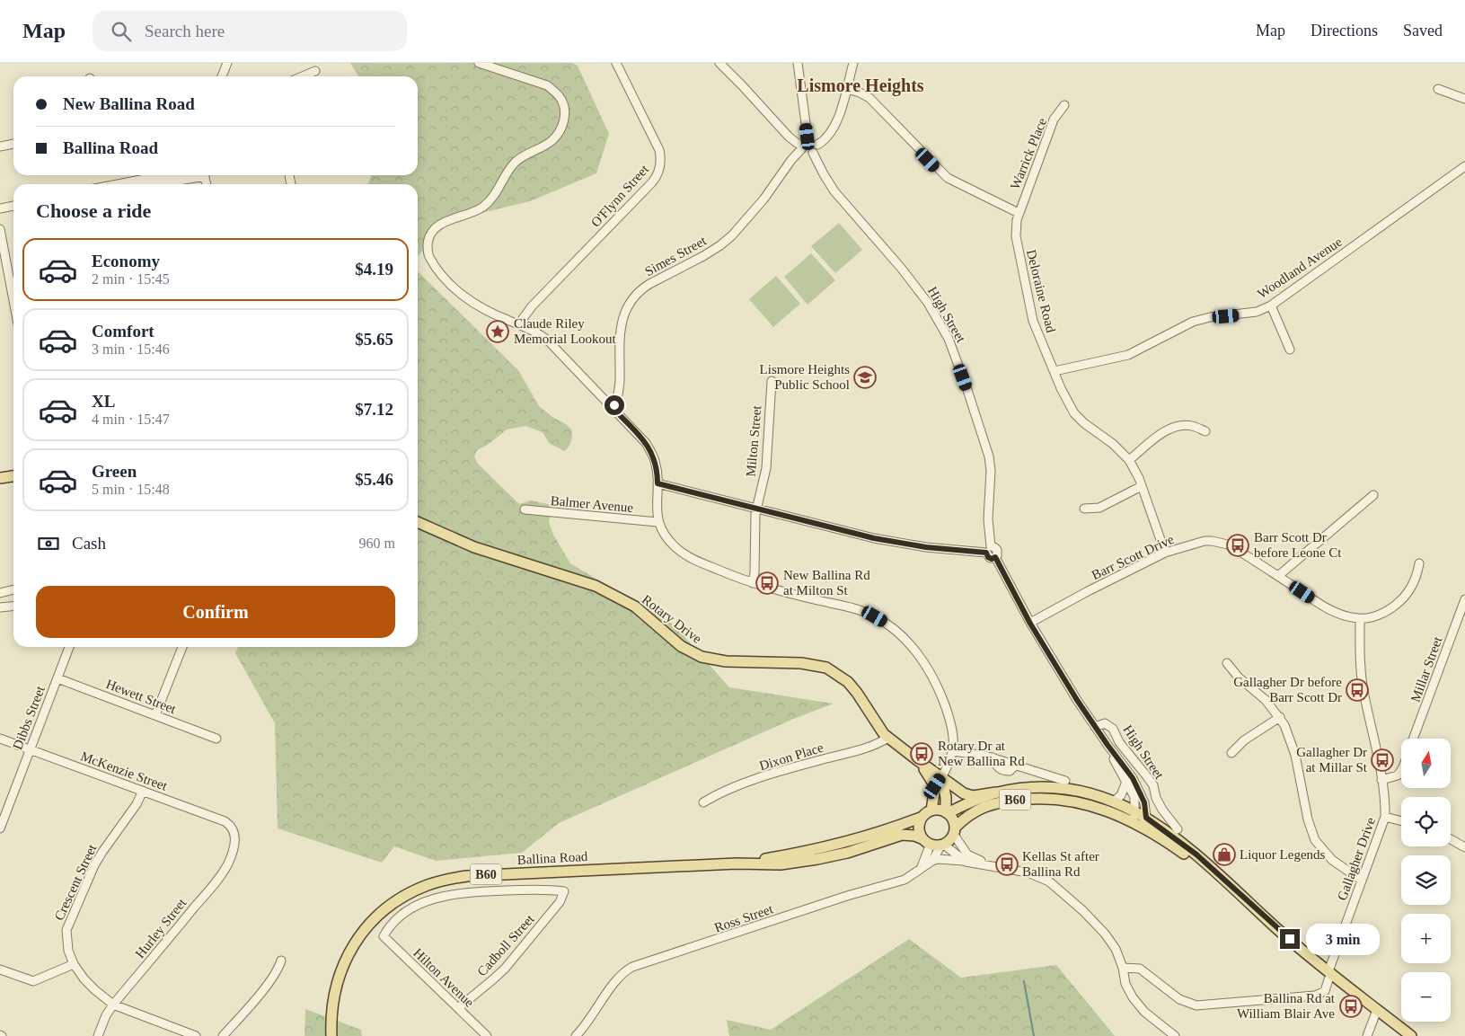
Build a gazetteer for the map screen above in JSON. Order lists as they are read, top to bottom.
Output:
{
  "streets": {
    "main road": ["Rotary Drive", "B60", "Ballina Road"],
    "street": [
      "Warrick Place",
      "O'Flynn Street",
      "Simes Street",
      "Woodland Avenue",
      "Deloraine Road",
      "High Street",
      "Milton Street",
      "Balmer Avenue",
      "Barr Scott Drive",
      "Millar Street",
      "Hewett Street",
      "Dibbs Street",
      "Dixon Place",
      "McKenzie Street",
      "Gallagher Drive",
      "Crescent Street",
      "Ross Street",
      "Hurley Street",
      "Cadboll Street",
      "Hilton Avenue"
    ]
  },
  "crossings": [
    ["Warrick Place", "Deloraine Road"],
    ["Simes Street", "High Street"],
    ["Woodland Avenue", "Deloraine Road"],
    ["Deloraine Road", "Barr Scott Drive"],
    ["High Street", "Barr Scott Drive"],
    ["Barr Scott Drive", "Gallagher Drive"],
    ["Rotary Drive", "Dixon Place"],
    ["Rotary Drive", "B60"],
    ["Hewett Street", "Dibbs Street"],
    ["Dibbs Street", "McKenzie Street"],
    ["McKenzie Street", "Crescent Street"],
    ["McKenzie Street", "Hurley Street"],
    ["B60", "Ballina Road"],
    ["B60", "Gallagher Drive"],
    ["Crescent Street", "Hurley Street"],
    ["Cadboll Street", "Hilton Avenue"]
  ],
  "districts": ["Lismore Heights"],
  "places": {
    "place": ["Claude Riley Memorial Lookout"],
    "school or university": ["Lismore Heights Public School"],
    "bus stop": [
      "Barr Scott Dr before Leone Ct",
      "New Ballina Rd at Milton St",
      "Gallagher Dr before Barr Scott Dr",
      "Rotary Dr at New Ballina Rd",
      "Gallagher Dr at Millar St",
      "Kellas St after Ballina Rd",
      "Ballina Rd at William Blair Ave"
    ],
    "shop": ["Liquor Legends"]
  },
  "north": "top",
  "page": {
    "header": "Map",
    "search": "Search here",
    "nav": ["Map", "Directions", "Saved"],
    "banner": ["New Ballina Road", "Ballina Road"],
    "heading": "Choose a ride",
    "list": [
      {
        "name": "Economy",
        "note": "2 min · 15:45",
        "value": "$4.19"
      },
      {
        "name": "Comfort",
        "note": "3 min · 15:46",
        "value": "$5.65"
      },
      {
        "name": "XL",
        "note": "4 min · 15:47",
        "value": "$7.12"
      },
      {
        "name": "Green",
        "note": "5 min · 15:48",
        "value": "$5.46"
      }
    ],
    "pay": ["Cash", "960 m"],
    "buttons": "Confirm",
    "map_buttons": ["+", "−"],
    "bubble": "3 min"
  }
}
